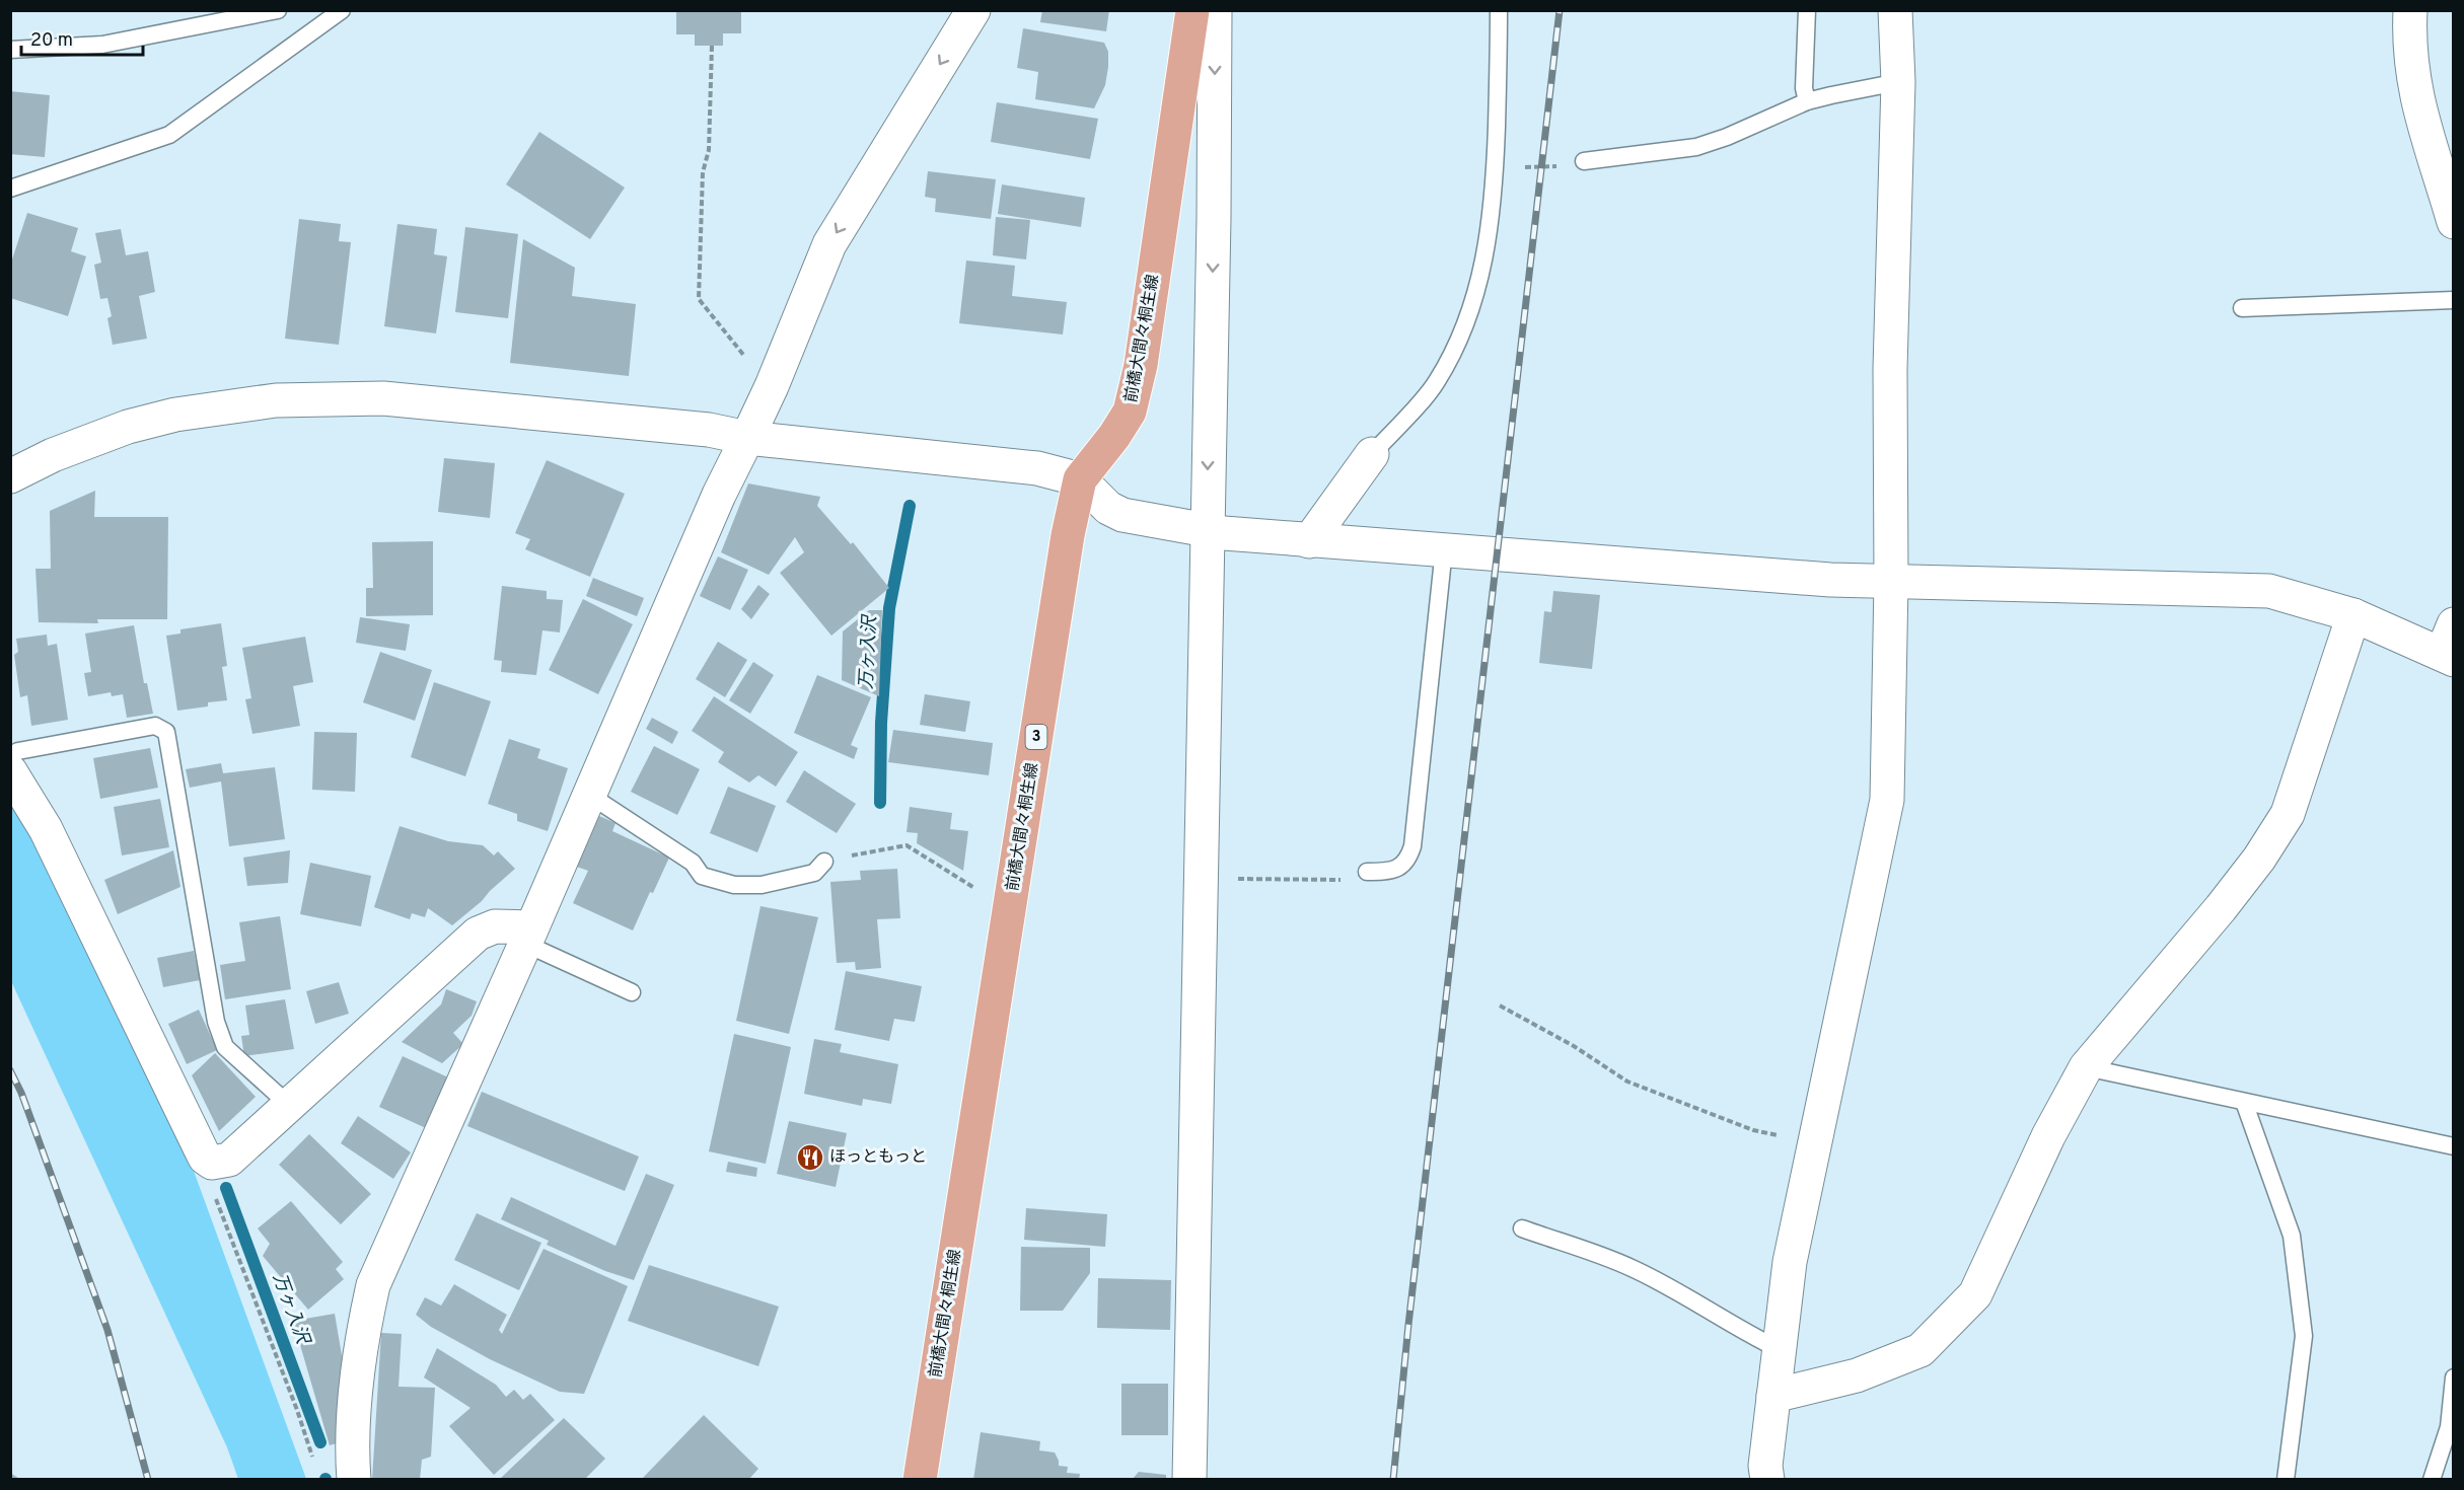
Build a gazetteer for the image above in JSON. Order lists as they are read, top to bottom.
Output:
{
  "streets": {
    "main road": ["前橋大間々桐生線", "3"]
  },
  "water": ["万ヶ入沢"],
  "places": {
    "restaurant": ["ほっともっと"]
  },
  "scale_bar": "20 m"
}
